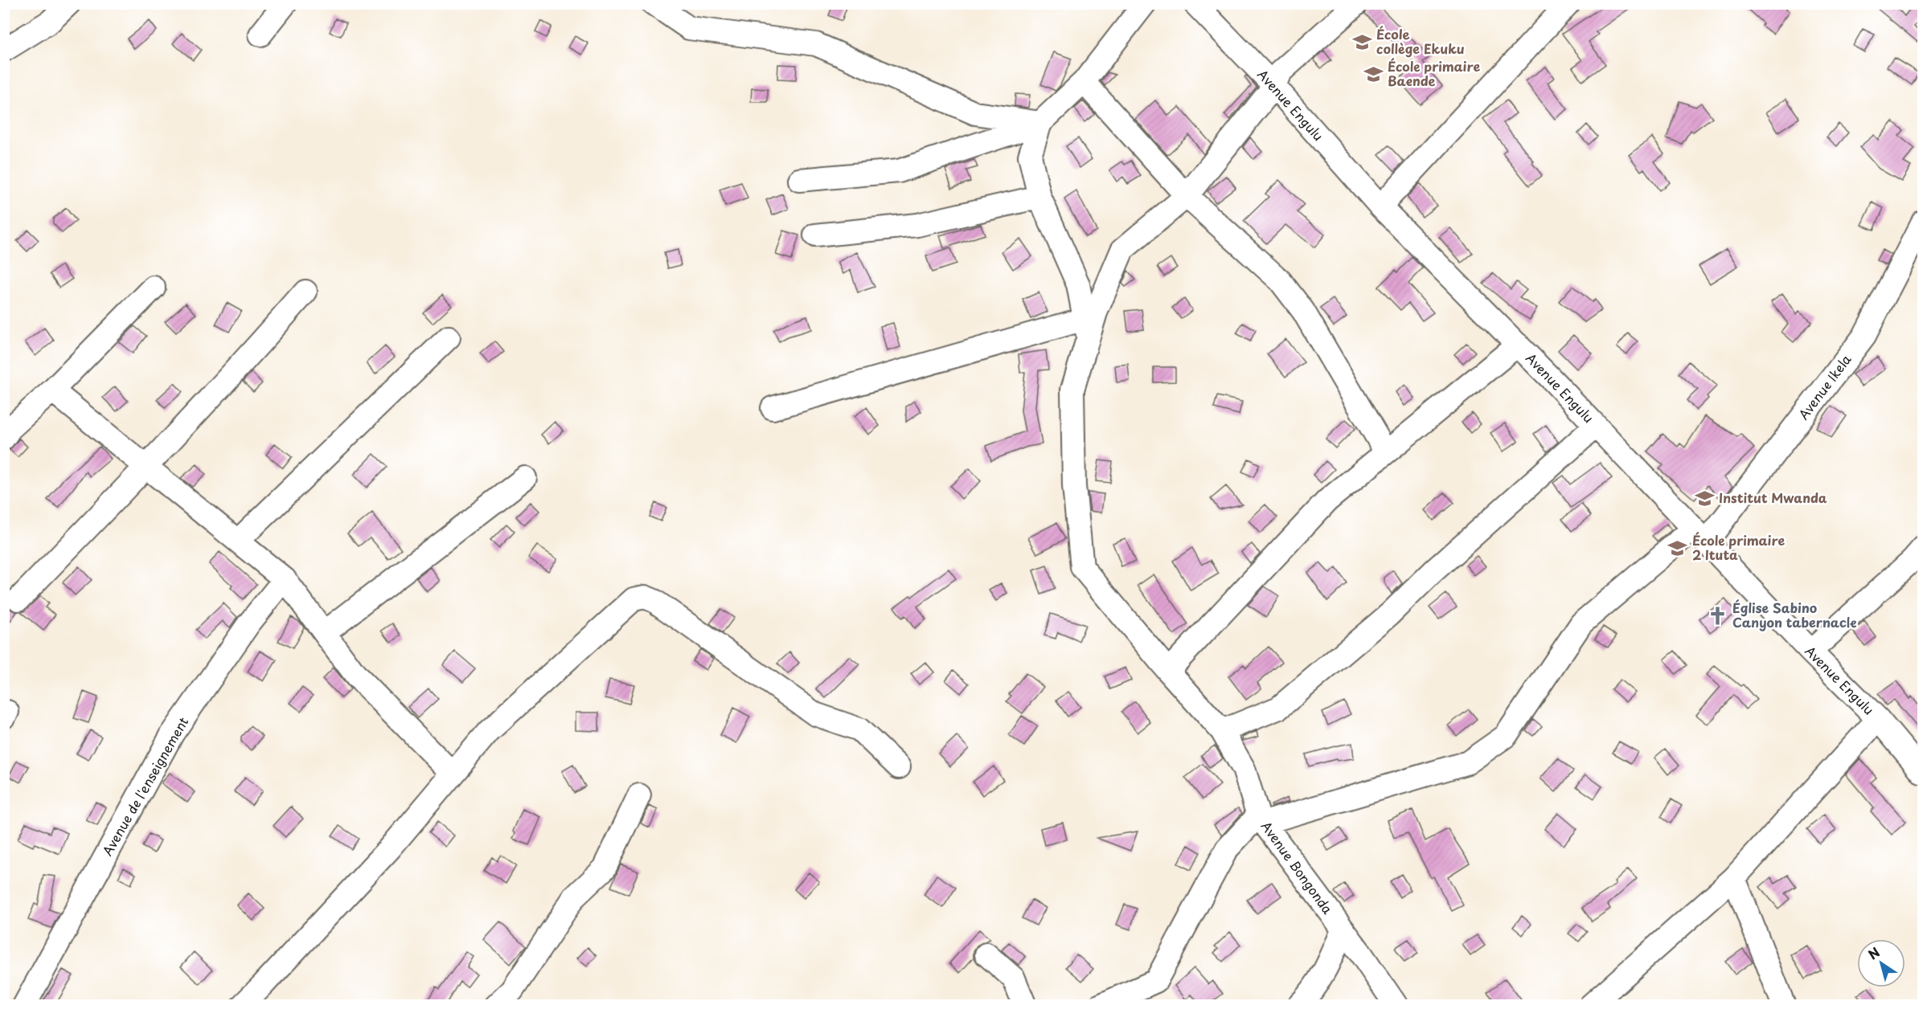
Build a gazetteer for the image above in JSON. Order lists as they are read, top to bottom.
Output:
{
  "streets": {
    "street": [
      "Avenue Engulu",
      "Avenue Ikela",
      "Avenue de l'enseignement",
      "Avenue Bongonda"
    ]
  },
  "crossings": [
    ["Avenue Engulu", "Avenue Ikela"],
    ["Avenue Ikela", "Avenue Bongonda"]
  ],
  "places": {
    "school or university": [
      "École collège Ekuku",
      "École primaire Baende",
      "Institut Mwanda",
      "École primaire 2 Ituta"
    ],
    "church": ["Église Sabino Canyon tabernacle"]
  },
  "north": "top left"
}
